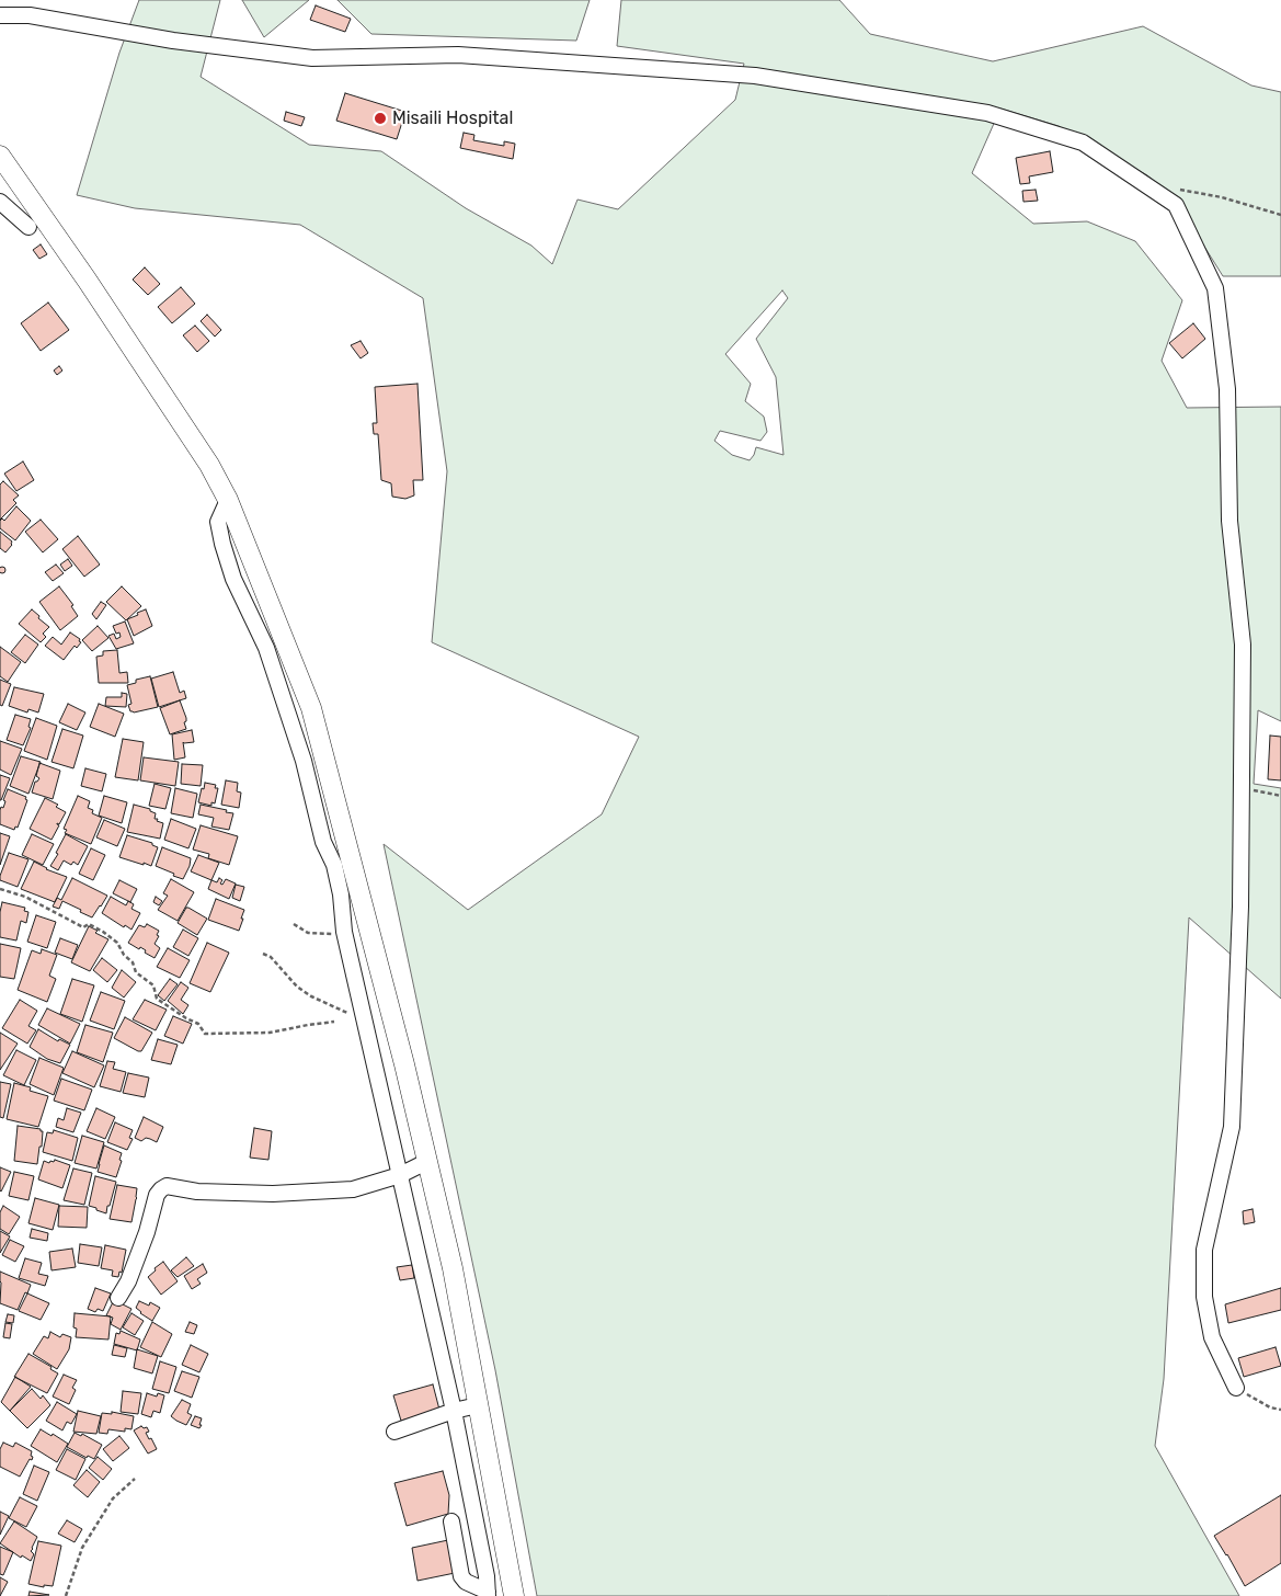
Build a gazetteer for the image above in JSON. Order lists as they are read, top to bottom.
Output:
{
  "places": ["Misaili Hospital"]
}
